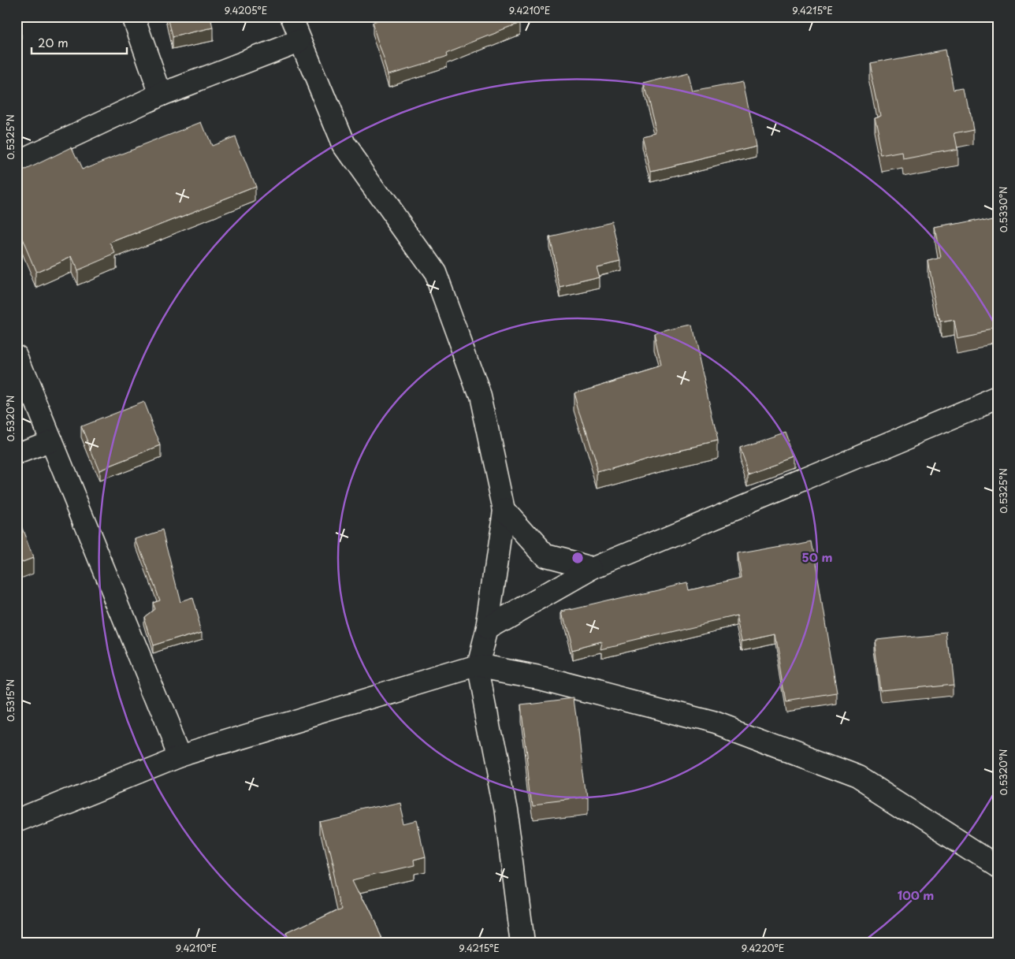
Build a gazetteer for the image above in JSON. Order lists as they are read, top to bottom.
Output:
{
  "scale_bar": "20 m",
  "coordinates": [
    "9.4205°E",
    "9.4210°E",
    "9.4215°E",
    "0.5325°N",
    "0.5330°N",
    "0.5320°N",
    "0.5315°N",
    "9.4220°E"
  ],
  "rings": ["50 m", "100 m"]
}
